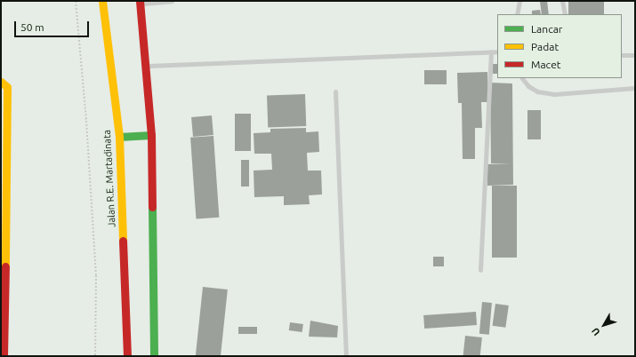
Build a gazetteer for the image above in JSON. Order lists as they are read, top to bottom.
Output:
{
  "streets": {
    "main road": ["Jalan R.E. Martadinata"]
  },
  "legend": ["Lancar", "Padat", "Macet"],
  "scale_bar": "50 m",
  "north": "bottom left"
}
